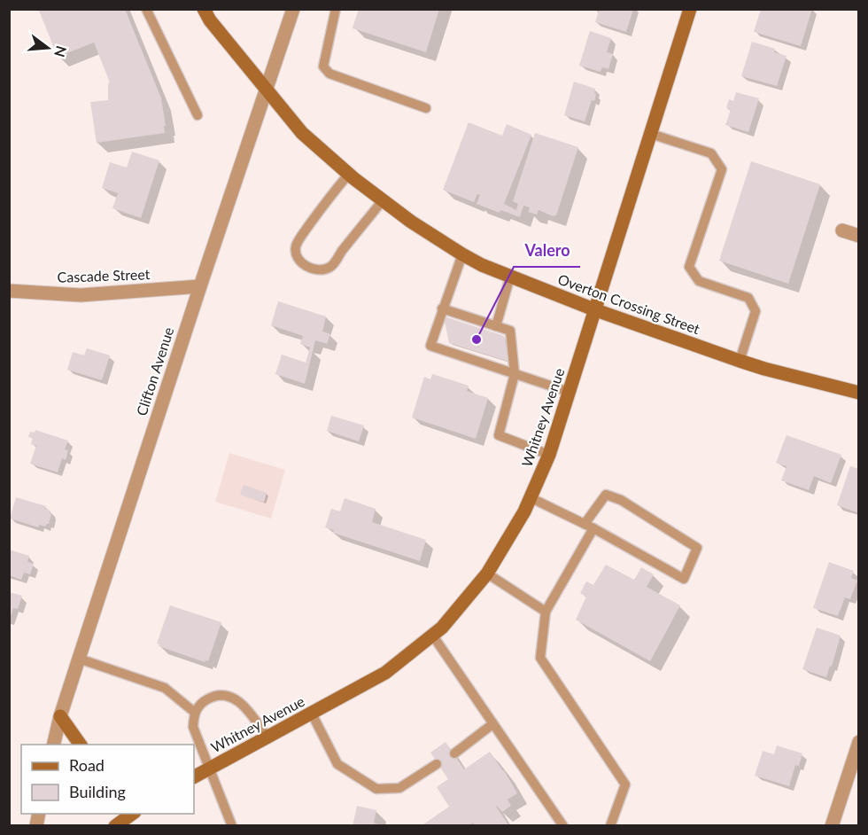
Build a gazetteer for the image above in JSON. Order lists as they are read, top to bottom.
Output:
{
  "streets": {
    "main road": ["Overton Crossing Street", "Whitney Avenue"],
    "street": ["Cascade Street", "Clifton Avenue"]
  },
  "crossings": [
    ["Cascade Street", "Clifton Avenue"],
    ["Overton Crossing Street", "Clifton Avenue"],
    ["Overton Crossing Street", "Whitney Avenue"]
  ],
  "places": ["Valero"],
  "legend": ["Road", "Building"],
  "north": "right"
}
